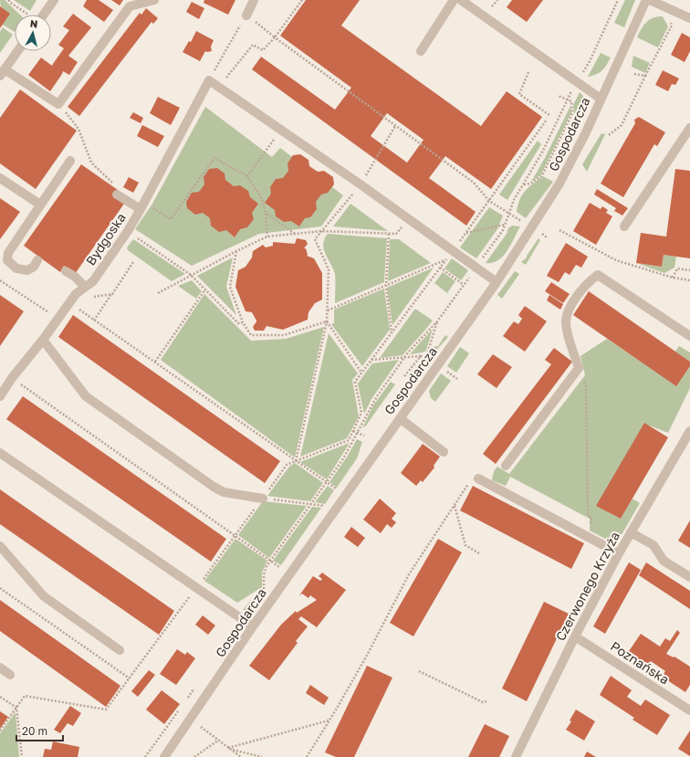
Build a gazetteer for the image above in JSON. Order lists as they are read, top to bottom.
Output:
{
  "streets": {
    "street": [
      "Gospodarcza",
      "Bydgoska",
      "Czerwonego Krzyża",
      "Poznańska"
    ]
  },
  "crossings": [
    ["Czerwonego Krzyża", "Poznańska"]
  ],
  "scale_bar": "20 m",
  "north": "top"
}
